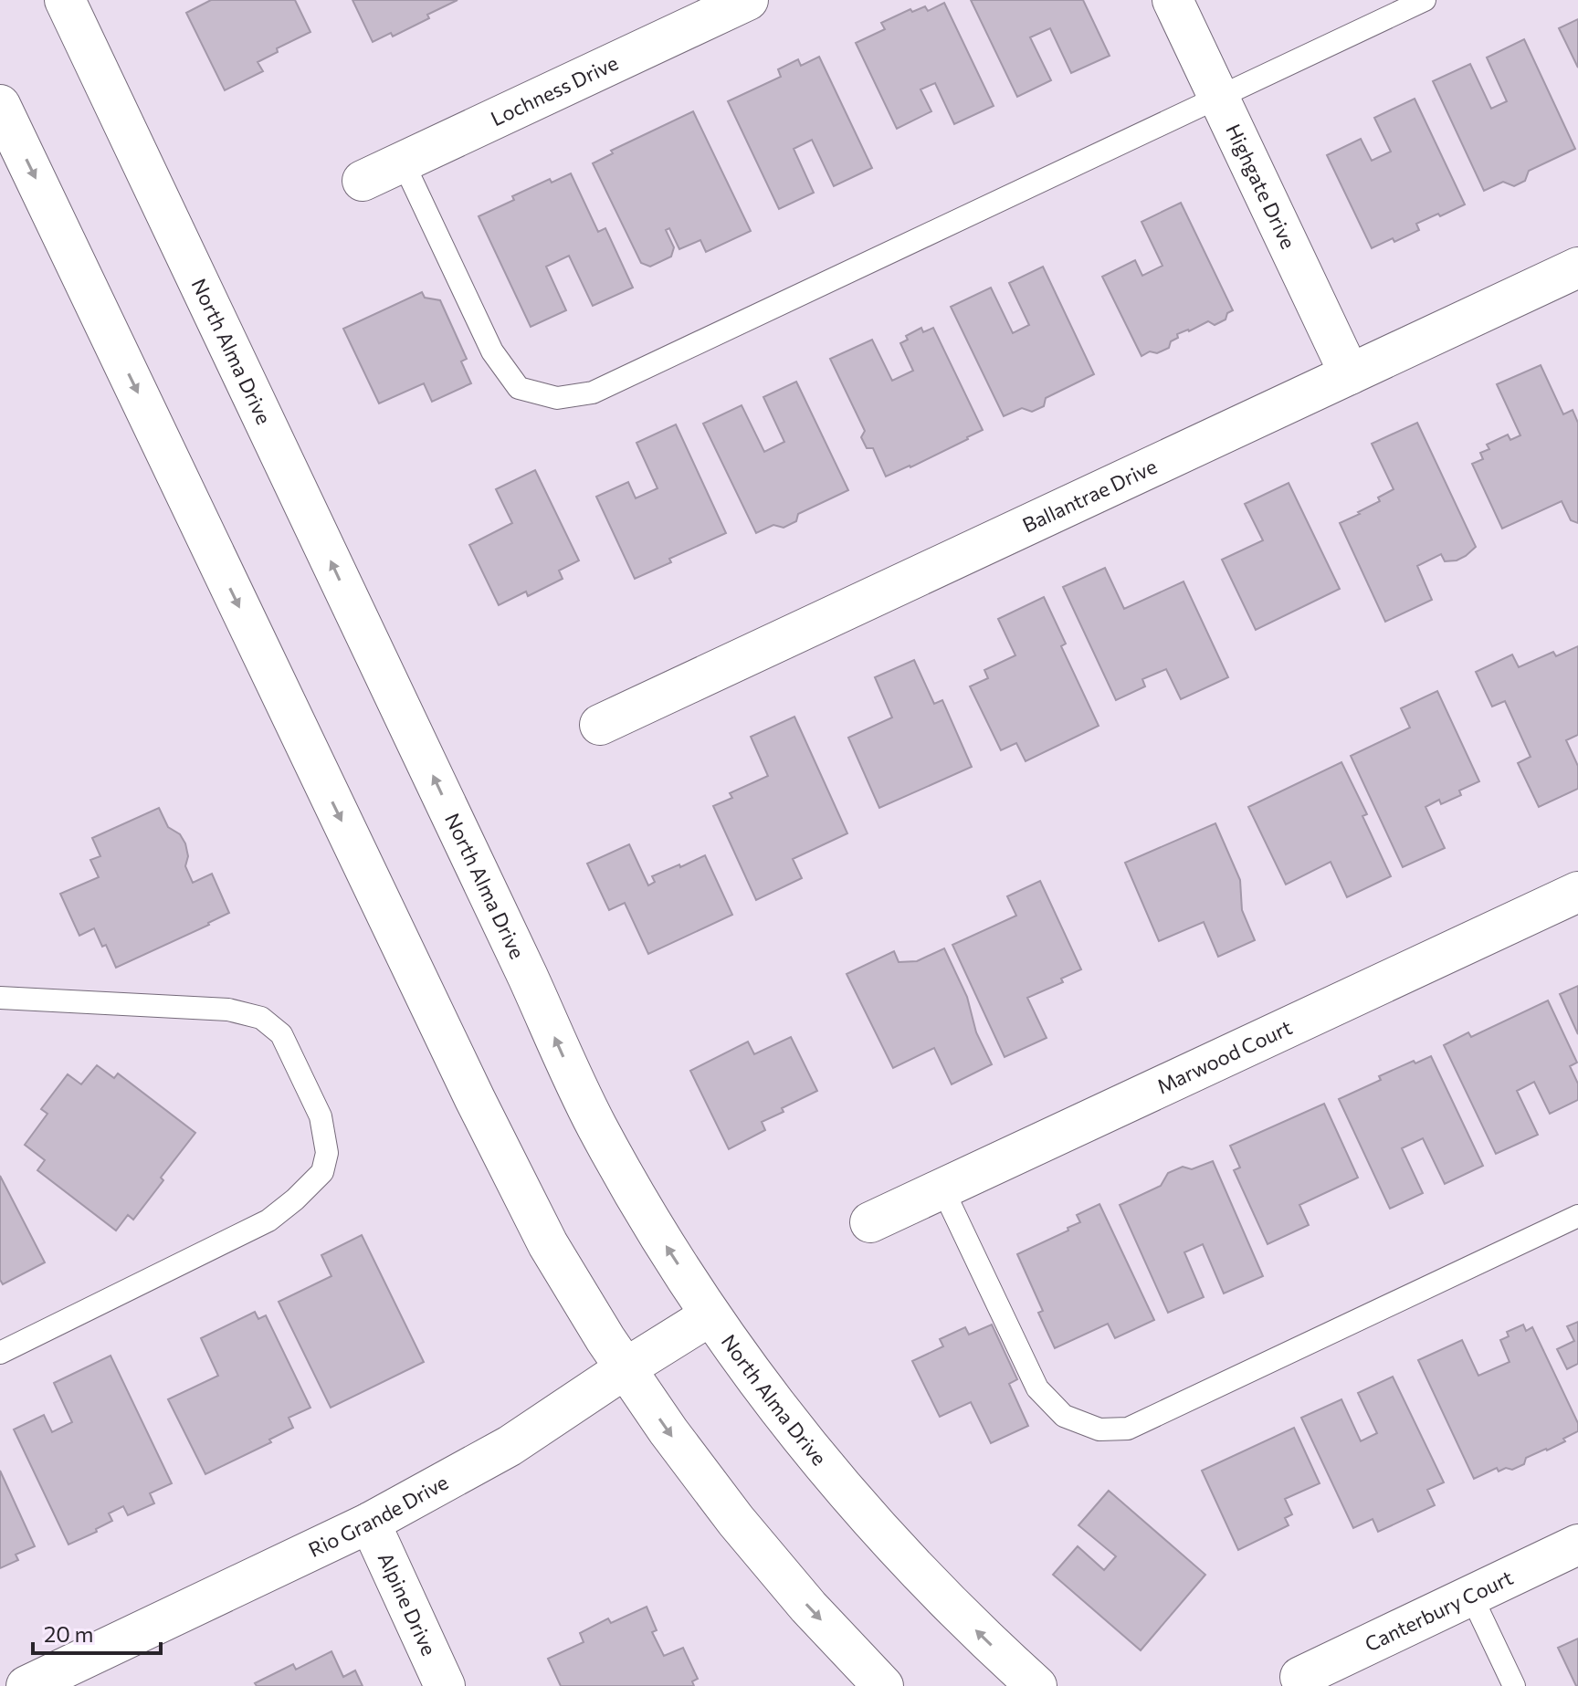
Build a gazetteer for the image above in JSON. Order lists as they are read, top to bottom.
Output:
{
  "streets": {
    "street": [
      "Lochness Drive",
      "Highgate Drive",
      "North Alma Drive",
      "Ballantrae Drive",
      "Marwood Court",
      "Rio Grande Drive",
      "Alpine Drive",
      "Canterbury Court"
    ]
  },
  "crossings": [
    ["Highgate Drive", "Ballantrae Drive"],
    ["North Alma Drive", "Rio Grande Drive"],
    ["Rio Grande Drive", "Alpine Drive"]
  ],
  "scale_bar": "20 m"
}
